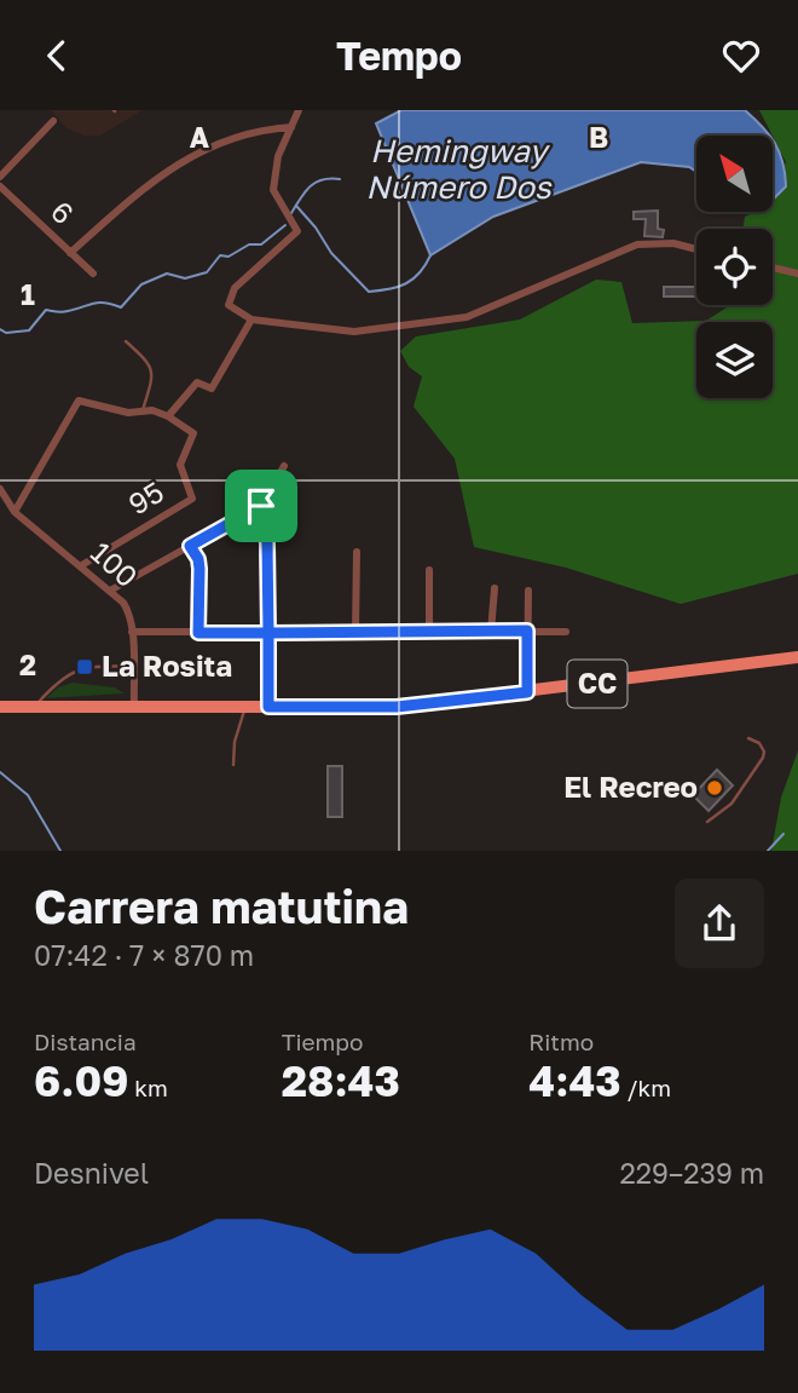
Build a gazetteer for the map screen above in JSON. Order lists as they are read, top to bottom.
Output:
{
  "streets": {
    "main road": ["CC"],
    "street": ["6", "95", "100"]
  },
  "crossings": [
    ["95", "100"],
    ["100", "CC"]
  ],
  "water": ["Hemingway Número Dos"],
  "places": {
    "transit": ["La Rosita"],
    "other": ["El Recreo"]
  },
  "north": "top left",
  "page": {
    "header": "Tempo",
    "heading": ["Carrera matutina", "07:42 · 7 × 870 m"],
    "stats": [
      ["Distancia", "6.09 km"],
      ["Tiempo", "28:43"],
      ["Ritmo", "4:43 /km"]
    ],
    "chart": ["Desnivel", "229–239 m"]
  },
  "grid": {
    "columns": ["A", "B"],
    "rows": ["1", "2"]
  }
}
